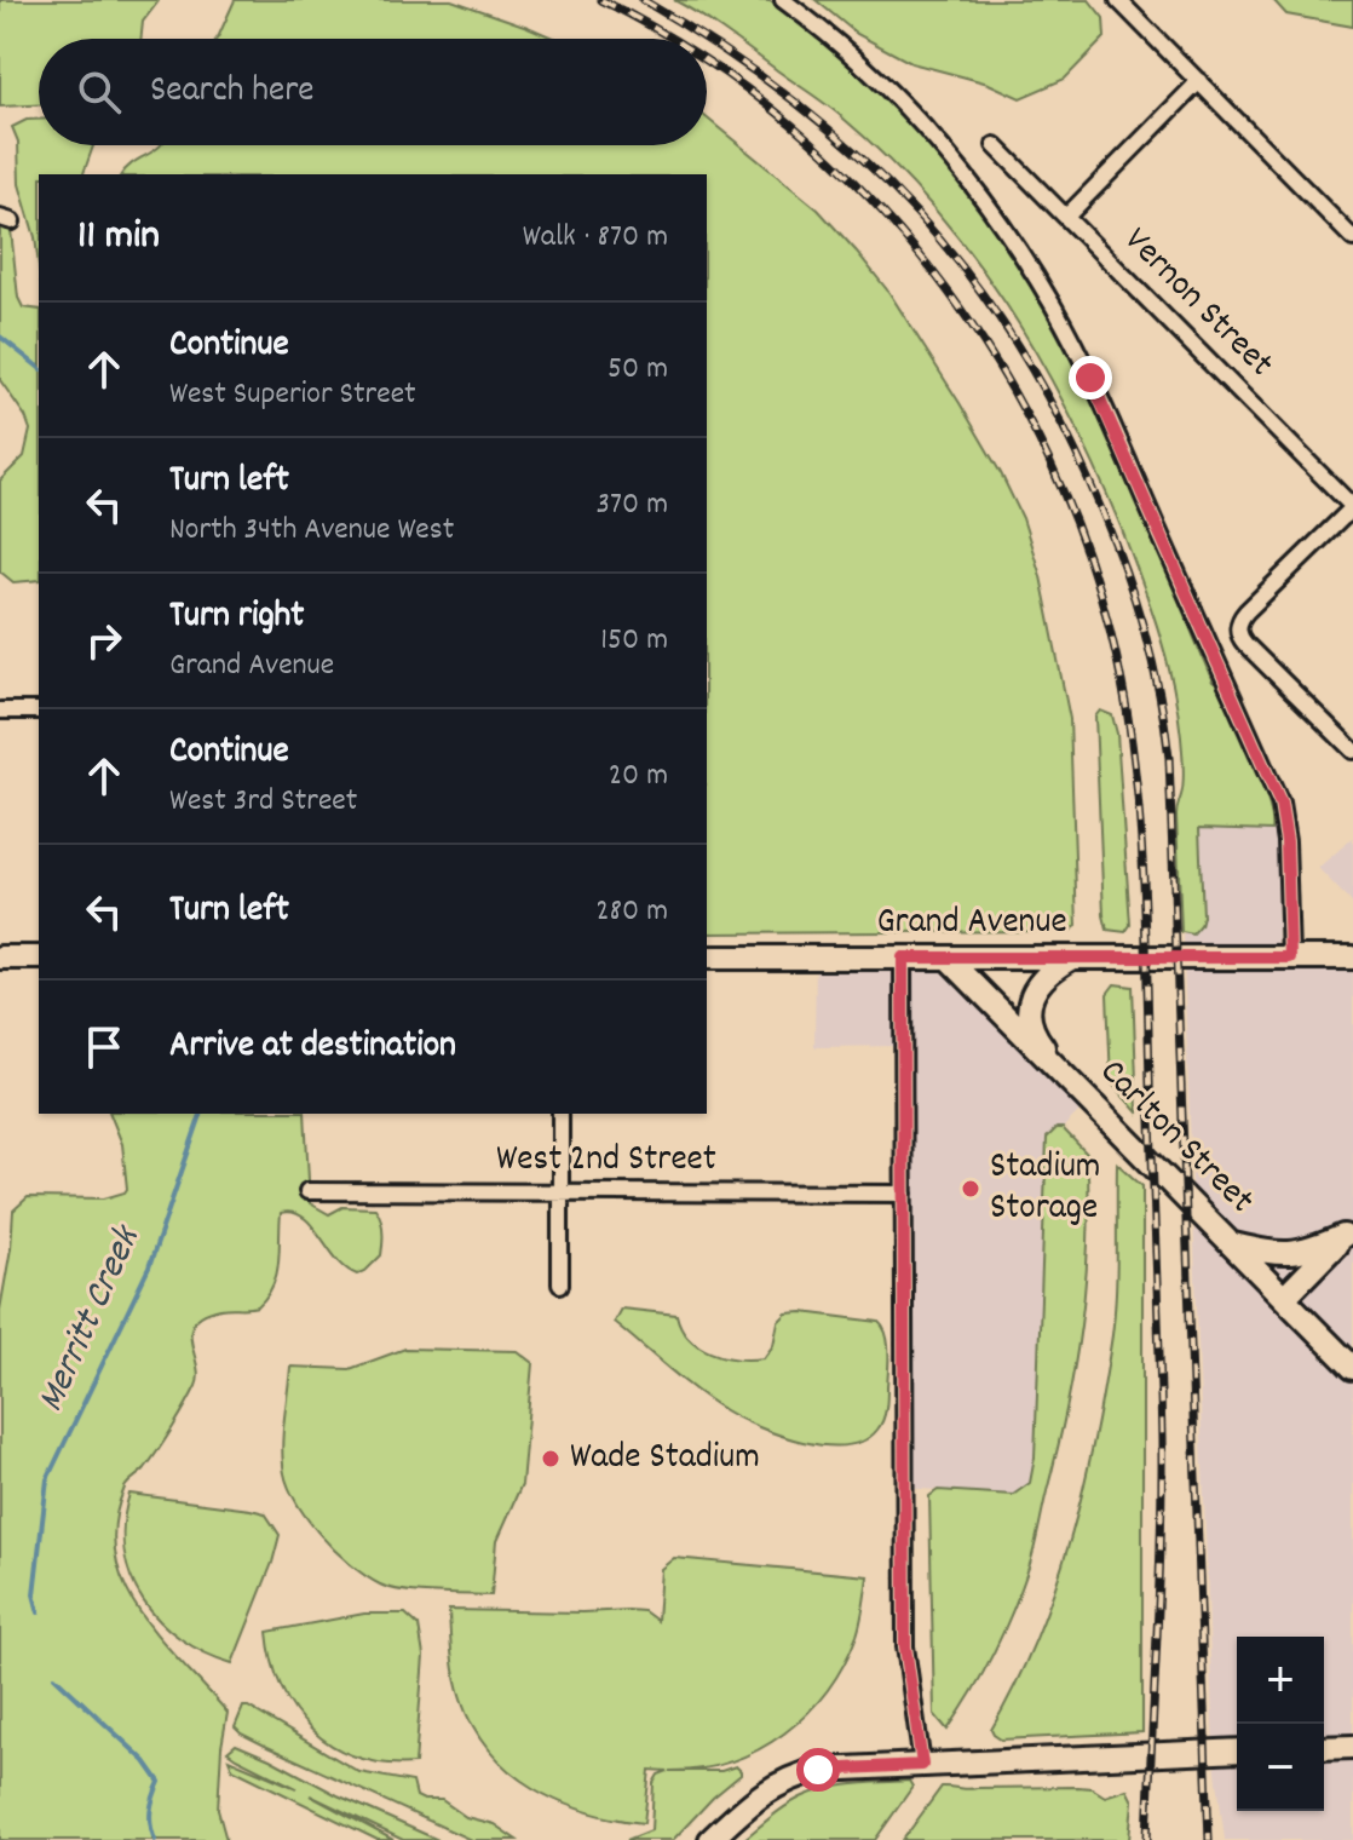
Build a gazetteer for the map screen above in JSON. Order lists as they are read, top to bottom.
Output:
{
  "streets": {
    "street": [
      "Vernon Street",
      "Grand Avenue",
      "Carlton Street",
      "West 2nd Street"
    ]
  },
  "crossings": [
    ["Grand Avenue", "Carlton Street"]
  ],
  "water": ["Merritt Creek"],
  "places": ["Stadium Storage", "Wade Stadium"],
  "page": {
    "search": "Search here",
    "heading": ["11 min", "Walk · 870 m"],
    "list": [
      ["Continue", "West Superior Street", "50 m"],
      ["Turn left", "North 34th Avenue West", "370 m"],
      ["Turn right", "Grand Avenue", "150 m"],
      ["Continue", "West 3rd Street", "20 m"],
      ["Turn left", "280 m"],
      "Arrive at destination"
    ],
    "map_buttons": ["+", "−"]
  }
}
